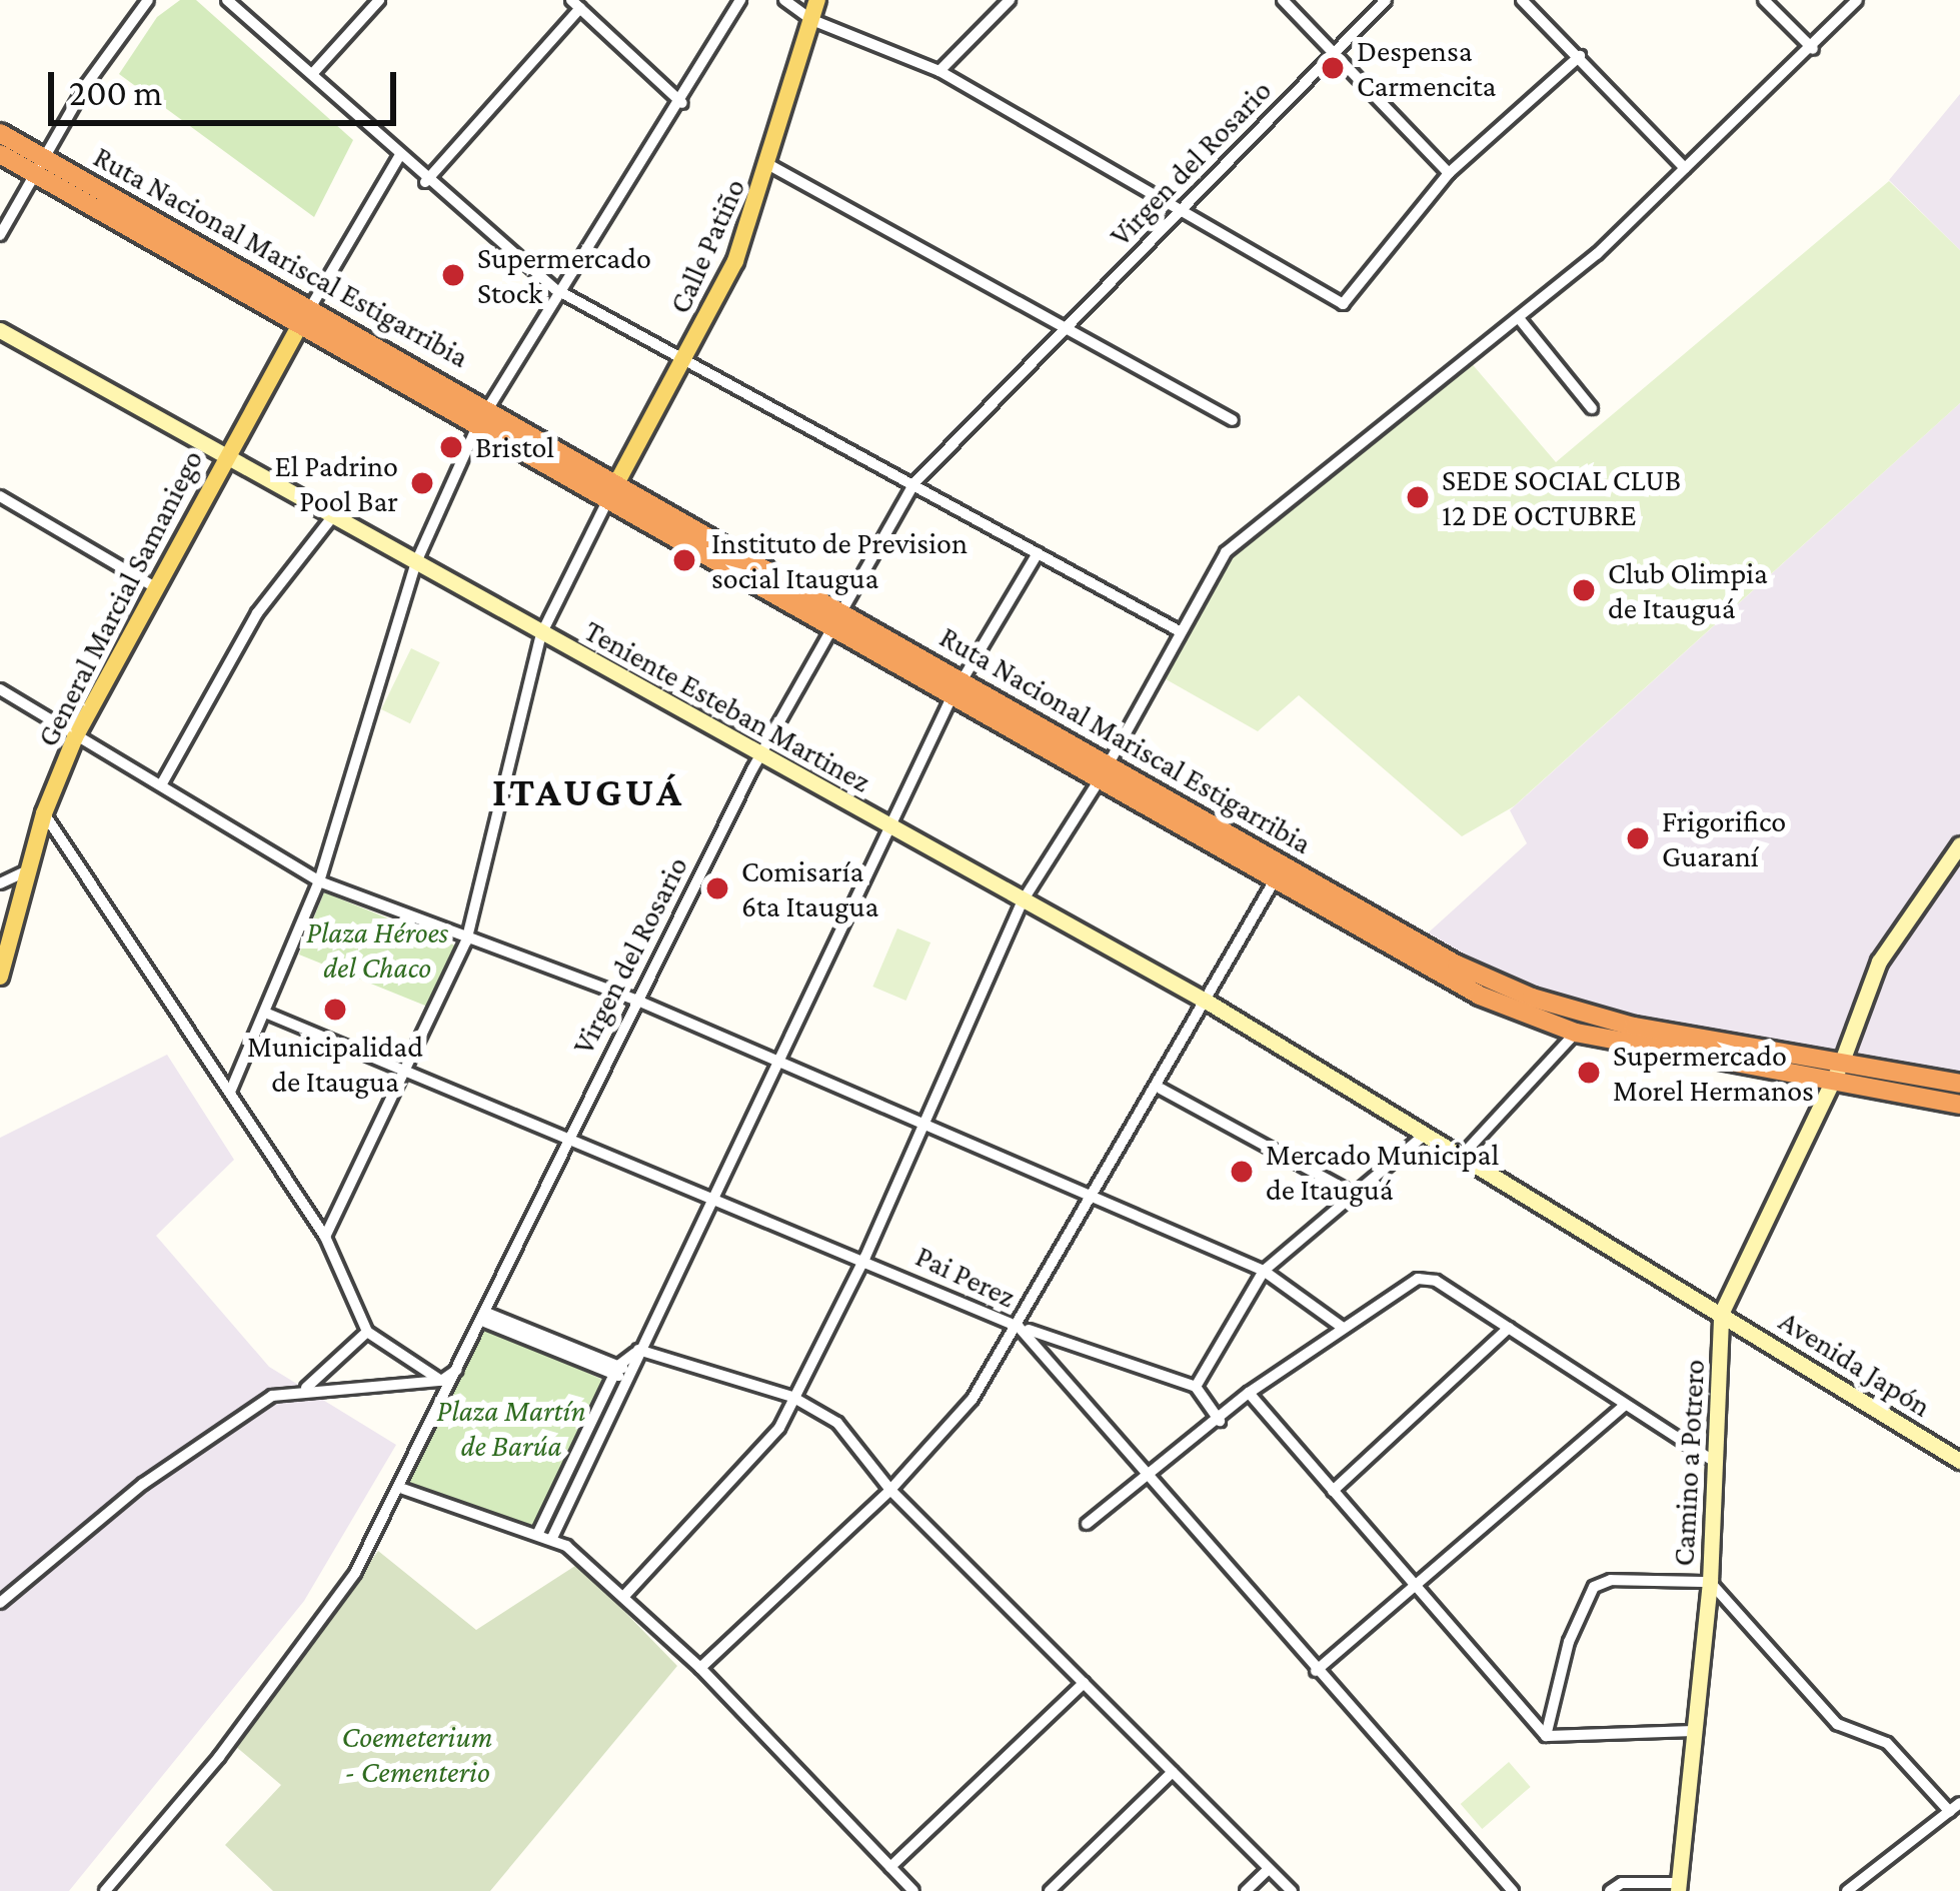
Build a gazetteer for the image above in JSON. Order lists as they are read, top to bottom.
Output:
{
  "streets": {
    "highway": ["Ruta Nacional Mariscal Estigarribia"],
    "main road": ["Calle Patiño", "General Marcial Samaniego"],
    "street": [
      "Virgen del Rosario",
      "Teniente Esteban Martinez",
      "Pai Perez",
      "Avenida Japón",
      "Camino a Potrero"
    ]
  },
  "crossings": [
    ["Virgen del Rosario", "Ruta Nacional Mariscal Estigarribia"],
    ["Virgen del Rosario", "Teniente Esteban Martinez"],
    ["Virgen del Rosario", "Pai Perez"],
    ["Calle Patiño", "Ruta Nacional Mariscal Estigarribia"],
    ["Ruta Nacional Mariscal Estigarribia", "General Marcial Samaniego"],
    ["Ruta Nacional Mariscal Estigarribia", "Camino a Potrero"],
    ["General Marcial Samaniego", "Teniente Esteban Martinez"],
    ["Teniente Esteban Martinez", "Avenida Japón"],
    ["Teniente Esteban Martinez", "Camino a Potrero"],
    ["Avenida Japón", "Camino a Potrero"]
  ],
  "districts": ["ITAUGUÁ"],
  "parks": ["Plaza Héroes del Chaco", "Plaza Martín de Barúa", "Coemeterium - Cementerio"],
  "places": [
    "Despensa Carmencita",
    "Supermercado Stock",
    "Bristol",
    "El Padrino Pool Bar",
    "SEDE SOCIAL CLUB 12 DE OCTUBRE",
    "Instituto de Prevision social Itaugua",
    "Club Olimpia de Itauguá",
    "Frigorifico Guaraní",
    "Comisaría 6ta Itaugua",
    "Municipalidad de Itaugua",
    "Supermercado Morel Hermanos",
    "Mercado Municipal de Itauguá"
  ],
  "scale_bar": "200 m"
}
